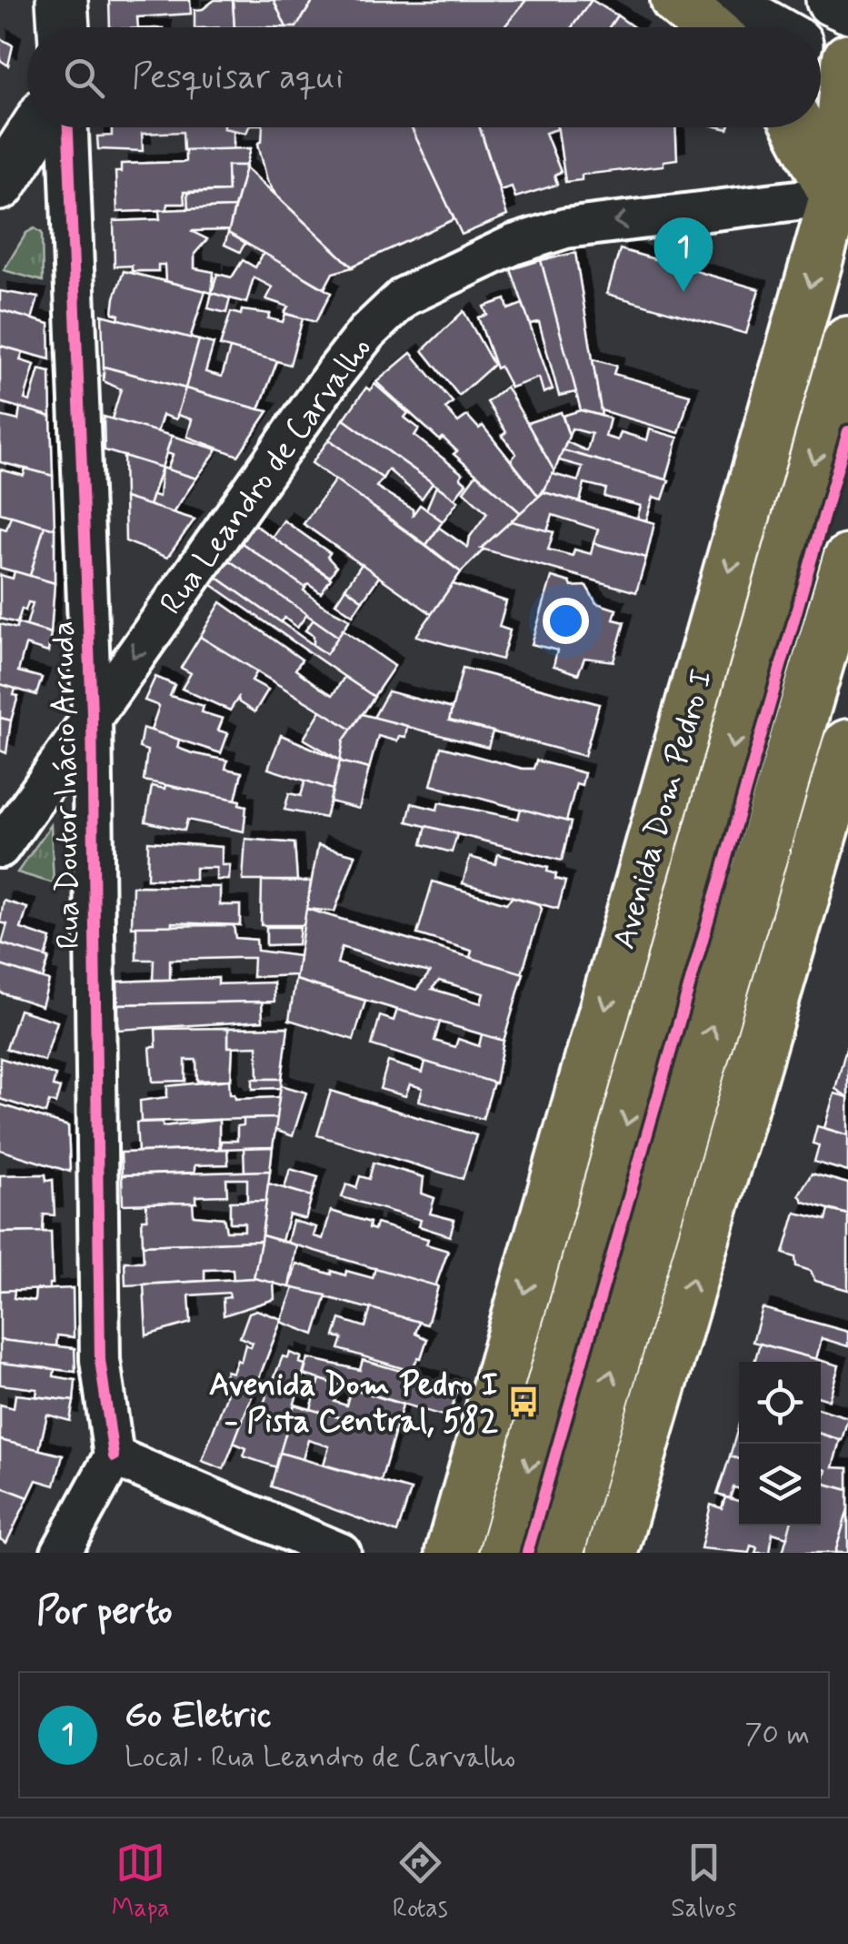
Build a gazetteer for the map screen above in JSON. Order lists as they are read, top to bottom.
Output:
{
  "streets": {
    "main road": ["Avenida Dom Pedro I"],
    "street": ["Rua Leandro de Carvalho", "Rua Doutor Inácio Arruda"]
  },
  "crossings": [
    ["Rua Leandro de Carvalho", "Rua Doutor Inácio Arruda"],
    ["Rua Leandro de Carvalho", "Avenida Dom Pedro I"]
  ],
  "one_way": ["Rua Leandro de Carvalho"],
  "places": {
    "bus stop": ["Avenida Dom Pedro I - Pista Central, 582"]
  },
  "page": {
    "search": "Pesquisar aqui",
    "pins": "1",
    "heading": "Por perto",
    "list": [
      {
        "mark": "1",
        "name": "Go Eletric",
        "note": "Local · Rua Leandro de Carvalho",
        "value": "70 m"
      }
    ],
    "nav": ["Mapa", "Rotas", "Salvos"]
  }
}
